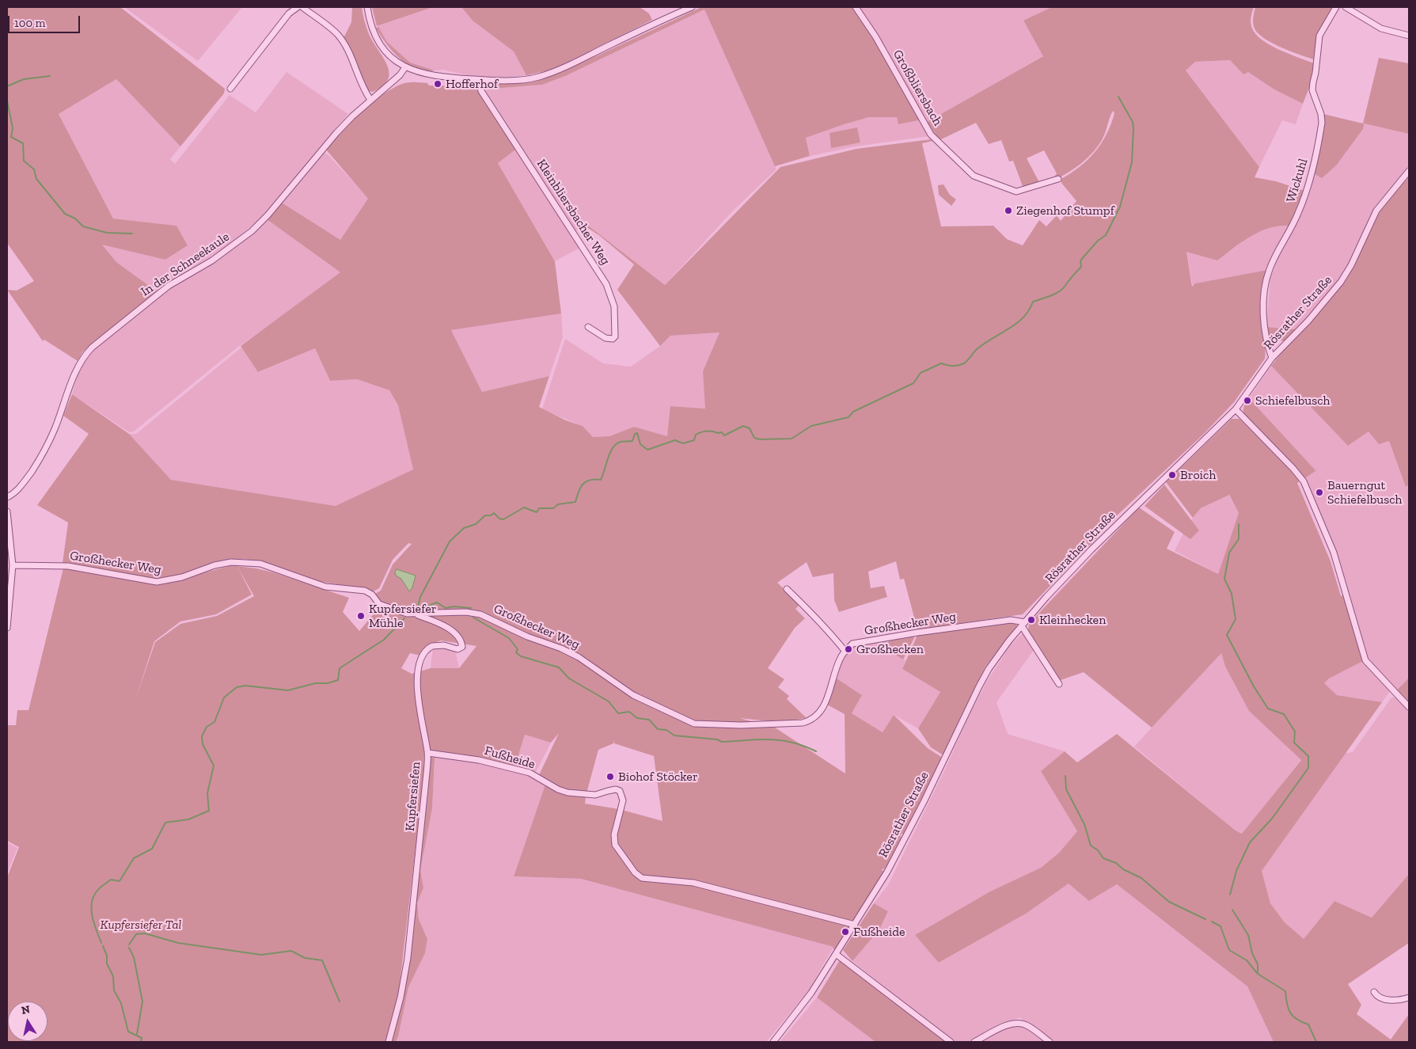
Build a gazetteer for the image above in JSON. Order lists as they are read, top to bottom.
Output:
{
  "streets": {
    "street": [
      "Großbliersbach",
      "Wickuhl",
      "Kleinbliersbacher Weg",
      "In der Schneekaule",
      "Rösrather Straße",
      "Großhecker Weg",
      "Fußheide",
      "Kupfersiefen"
    ]
  },
  "crossings": [
    ["Wickuhl", "Rösrather Straße"],
    ["Rösrather Straße", "Großhecker Weg"],
    ["Rösrather Straße", "Fußheide"],
    ["Großhecker Weg", "Kupfersiefen"],
    ["Fußheide", "Kupfersiefen"]
  ],
  "parks": ["Kupfersiefer Tal"],
  "places": [
    "Hofferhof",
    "Ziegenhof Stumpf",
    "Schiefelbusch",
    "Broich",
    "Bauerngut Schiefelbusch",
    "Kupfersiefer Mühle",
    "Kleinhecken",
    "Großhecken",
    "Biohof Stöcker",
    "Fußheide"
  ],
  "scale_bar": "100 m",
  "north": "top"
}
